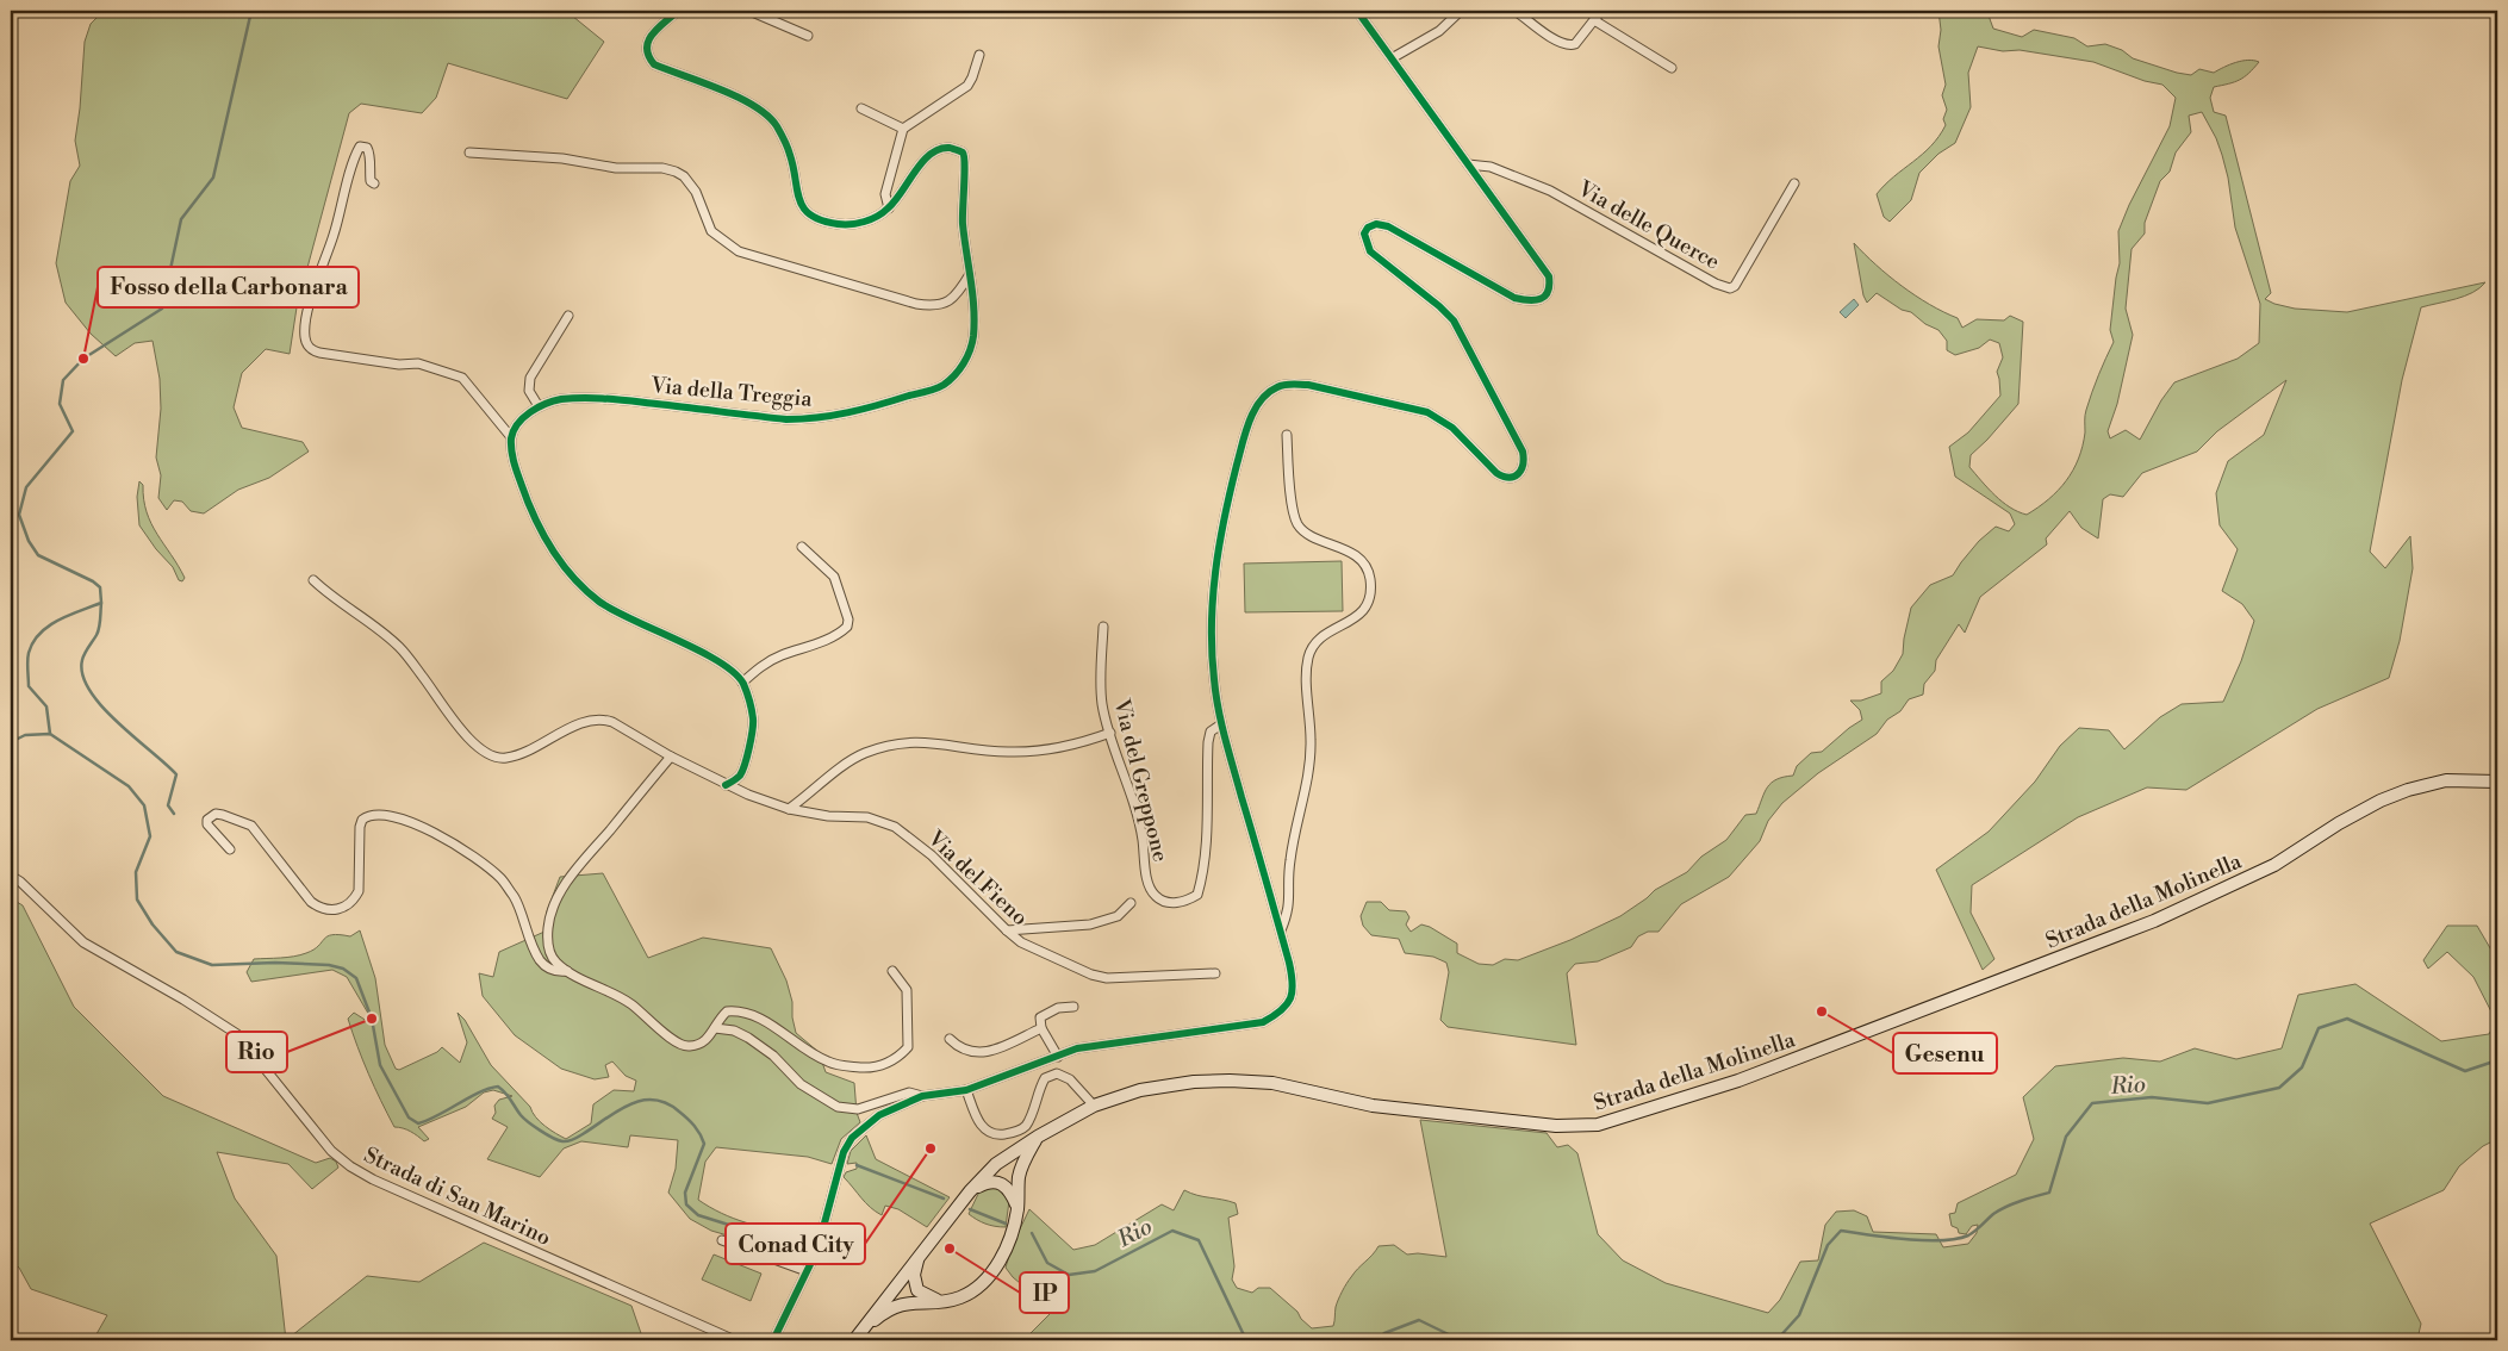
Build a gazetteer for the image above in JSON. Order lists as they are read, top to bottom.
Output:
{
  "streets": {
    "main road": ["Strada della Molinella"],
    "street": [
      "Via delle Querce",
      "Via della Treggia",
      "Via del Greppone",
      "Via del Fieno",
      "Strada di San Marino"
    ]
  },
  "water": ["Rio"],
  "places": [
    "Fosso della Carbonara",
    "Gesenu",
    "Rio",
    "Conad City",
    "IP"
  ]
}
